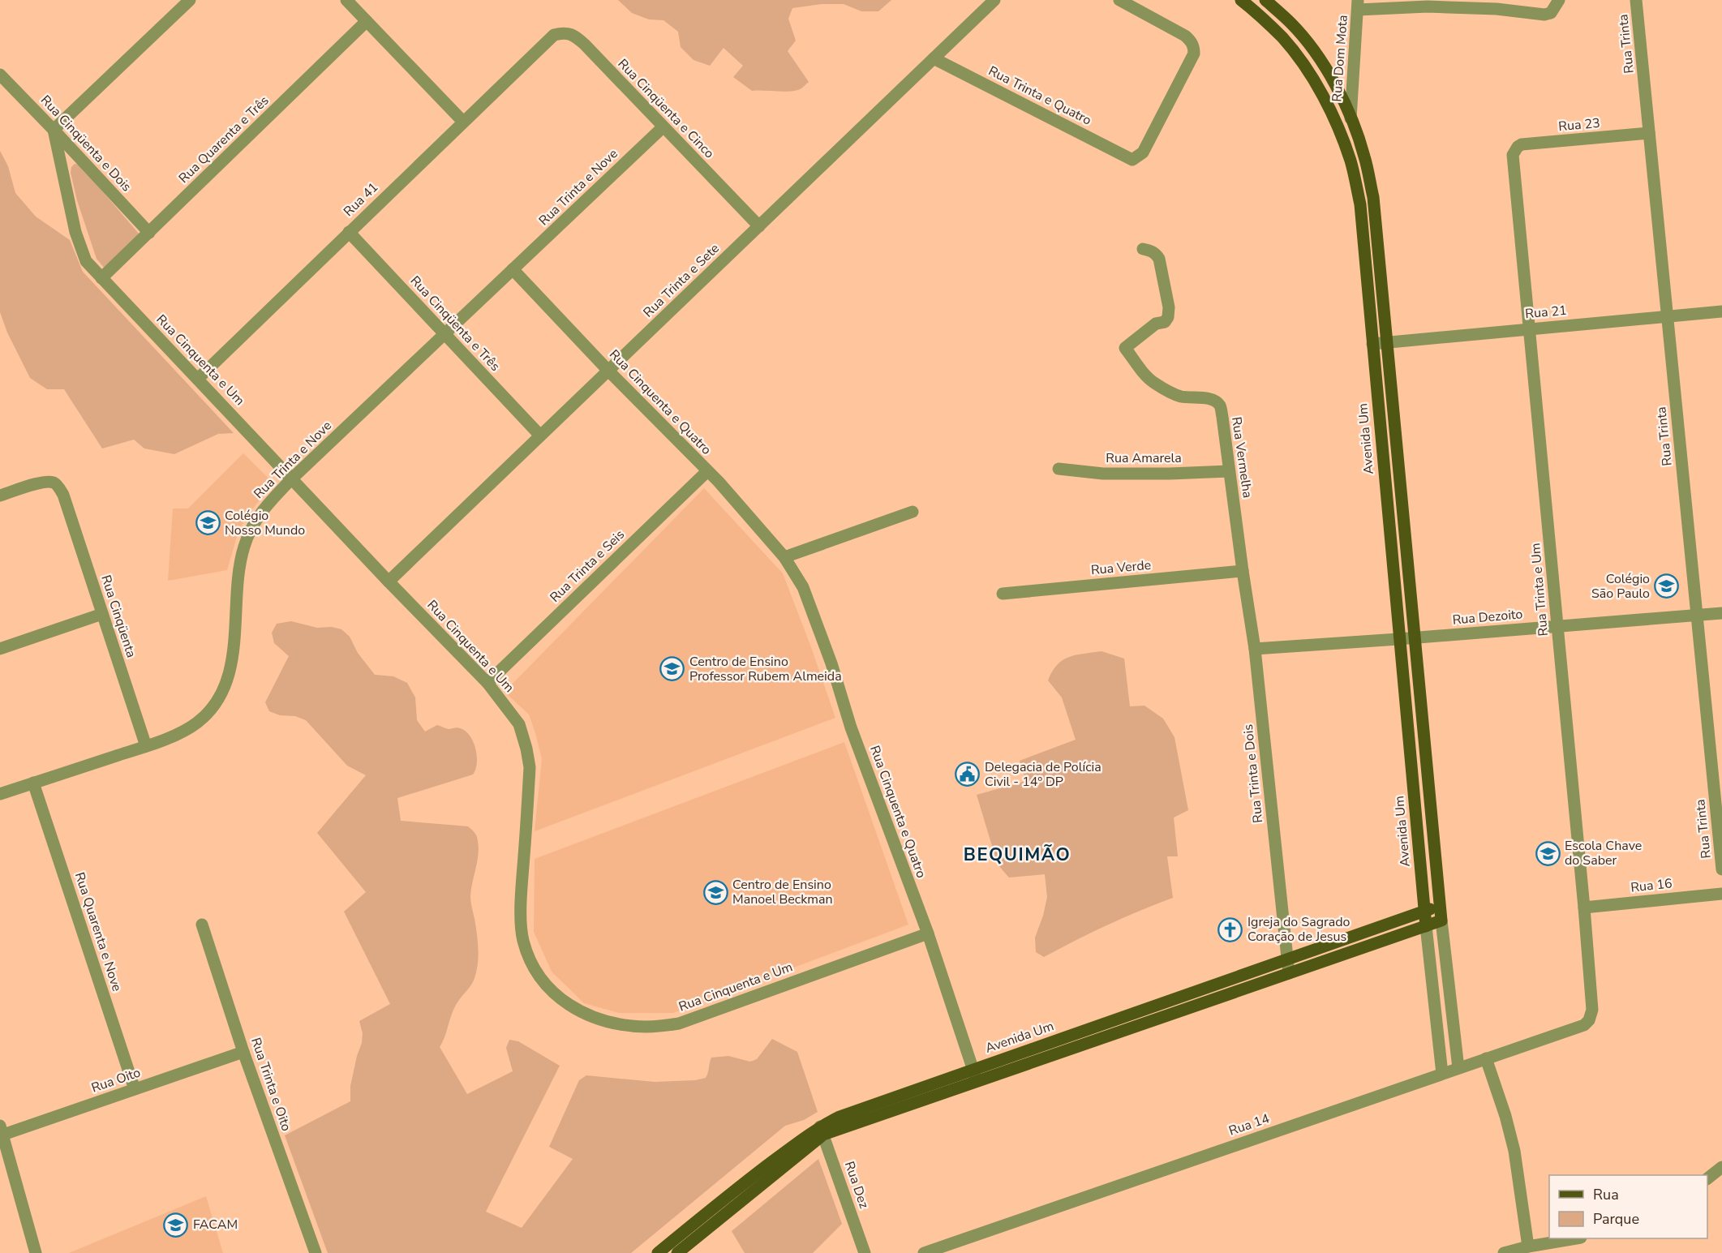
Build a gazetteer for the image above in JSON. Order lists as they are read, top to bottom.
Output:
{
  "streets": {
    "main road": ["Avenida Um"],
    "street": [
      "Rua Trinta",
      "Rua Dom Mota",
      "Rua Trinta e Quatro",
      "Rua Cinqüenta e Cinco",
      "Rua 23",
      "Rua Quarenta e Três",
      "Rua Cinqüenta e Dois",
      "Rua Trinta e Nove",
      "Rua 41",
      "Rua Trinta e Sete",
      "Rua 21",
      "Rua Cinqüenta e Três",
      "Rua Cinquenta e Um",
      "Rua Cinquenta e Quatro",
      "Rua Vermelha",
      "Rua Amarela",
      "Rua Trinta e Seis",
      "Rua Verde",
      "Rua Trinta e Um",
      "Rua Cinqüenta",
      "Rua Dezoito",
      "Rua Trinta e Dois",
      "Rua 16",
      "Rua Quarenta e Nove",
      "Rua Oito",
      "Rua Trinta e Oito",
      "Rua 14",
      "Rua Dez"
    ]
  },
  "crossings": [
    ["Rua Trinta", "Rua 23"],
    ["Rua Trinta", "Rua 21"],
    ["Rua Trinta", "Rua Dezoito"],
    ["Rua Trinta e Quatro", "Rua Trinta e Sete"],
    ["Rua Cinqüenta e Cinco", "Rua Trinta e Nove"],
    ["Rua Cinqüenta e Cinco", "Rua 41"],
    ["Rua Cinqüenta e Cinco", "Rua Trinta e Sete"],
    ["Rua 23", "Rua Trinta e Um"],
    ["Rua Quarenta e Três", "Rua Cinqüenta e Dois"],
    ["Rua Quarenta e Três", "Rua Cinquenta e Um"],
    ["Rua Cinqüenta e Dois", "Rua Cinquenta e Um"],
    ["Rua Trinta e Nove", "Rua Cinqüenta e Três"],
    ["Rua Trinta e Nove", "Rua Cinquenta e Um"],
    ["Rua Trinta e Nove", "Rua Cinquenta e Quatro"],
    ["Rua Trinta e Nove", "Rua Cinqüenta"],
    ["Rua Trinta e Nove", "Rua Quarenta e Nove"],
    ["Rua 41", "Rua Cinqüenta e Três"],
    ["Rua 41", "Rua Cinquenta e Um"],
    ["Rua Trinta e Sete", "Rua Cinqüenta e Três"],
    ["Rua Trinta e Sete", "Rua Cinquenta e Um"],
    ["Rua Trinta e Sete", "Rua Cinquenta e Quatro"],
    ["Rua 21", "Avenida Um"],
    ["Rua 21", "Rua Trinta e Um"],
    ["Rua Cinquenta e Um", "Rua Cinquenta e Quatro"],
    ["Rua Cinquenta e Um", "Rua Trinta e Seis"],
    ["Rua Cinquenta e Quatro", "Avenida Um"],
    ["Rua Cinquenta e Quatro", "Rua Trinta e Seis"],
    ["Avenida Um", "Rua Dezoito"],
    ["Avenida Um", "Rua Trinta e Dois"],
    ["Avenida Um", "Rua 14"],
    ["Avenida Um", "Rua Dez"],
    ["Rua Vermelha", "Rua Amarela"],
    ["Rua Vermelha", "Rua Verde"],
    ["Rua Vermelha", "Rua Trinta e Dois"],
    ["Rua Verde", "Rua Trinta e Dois"],
    ["Rua Trinta e Um", "Rua Dezoito"],
    ["Rua Trinta e Um", "Rua 16"],
    ["Rua Trinta e Um", "Rua 14"],
    ["Rua Dezoito", "Rua Trinta e Dois"],
    ["Rua Quarenta e Nove", "Rua Oito"],
    ["Rua Oito", "Rua Trinta e Oito"]
  ],
  "districts": ["BEQUIMÃO"],
  "places": {
    "school or university": [
      "Colégio Nosso Mundo",
      "Colégio São Paulo",
      "Centro de Ensino Professor Rubem Almeida",
      "Escola Chave do Saber",
      "Centro de Ensino Manoel Beckman",
      "FACAM"
    ],
    "public building": ["Delegacia de Polícia Civil - 14º DP"],
    "church": ["Igreja do Sagrado Coração de Jesus"]
  },
  "legend": ["Rua", "Parque"]
}
